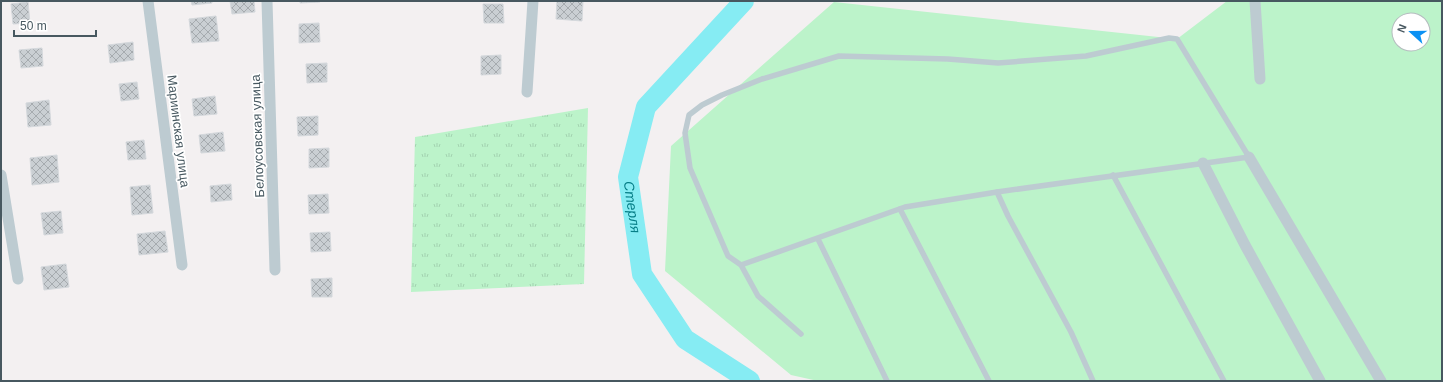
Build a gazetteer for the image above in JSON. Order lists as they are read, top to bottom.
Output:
{
  "streets": {
    "street": ["Мариинская улица", "Белоусовская улица"]
  },
  "water": ["Стерля"],
  "scale_bar": "50 m",
  "north": "left"
}
